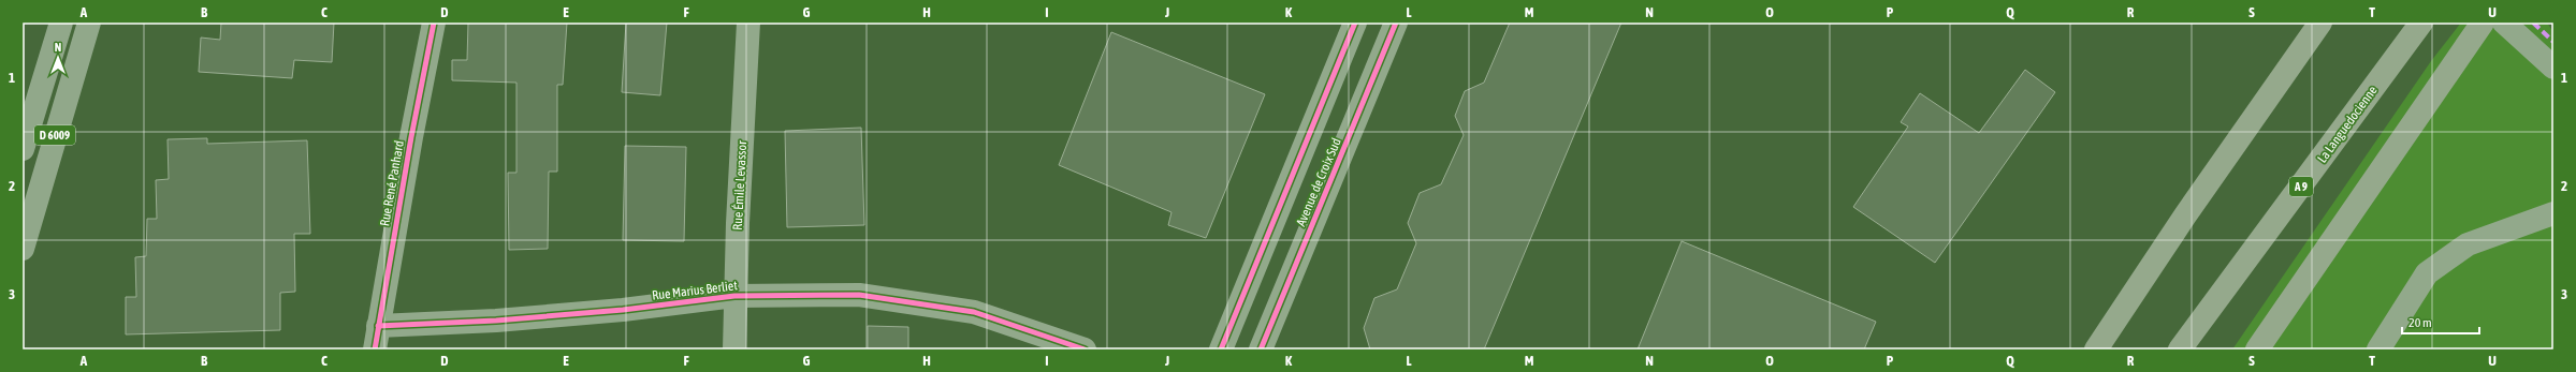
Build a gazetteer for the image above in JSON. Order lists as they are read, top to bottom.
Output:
{
  "streets": {
    "highway": ["La Languedocienne", "A 9"],
    "main road": ["D 6009"],
    "street": [
      "Avenue de Croix Sud",
      "Rue René Panhard",
      "Rue Émile Levassor",
      "Rue Marius Berliet"
    ]
  },
  "crossings": [
    ["Rue René Panhard", "Rue Marius Berliet"],
    ["Rue Émile Levassor", "Rue Marius Berliet"]
  ],
  "scale_bar": "20 m",
  "north": "top",
  "grid": {
    "columns": [
      "A",
      "B",
      "C",
      "D",
      "E",
      "F",
      "G",
      "H",
      "I",
      "J",
      "K",
      "L",
      "M",
      "N",
      "O",
      "P",
      "Q",
      "R",
      "S",
      "T",
      "U"
    ],
    "rows": ["1", "2", "3"]
  }
}
